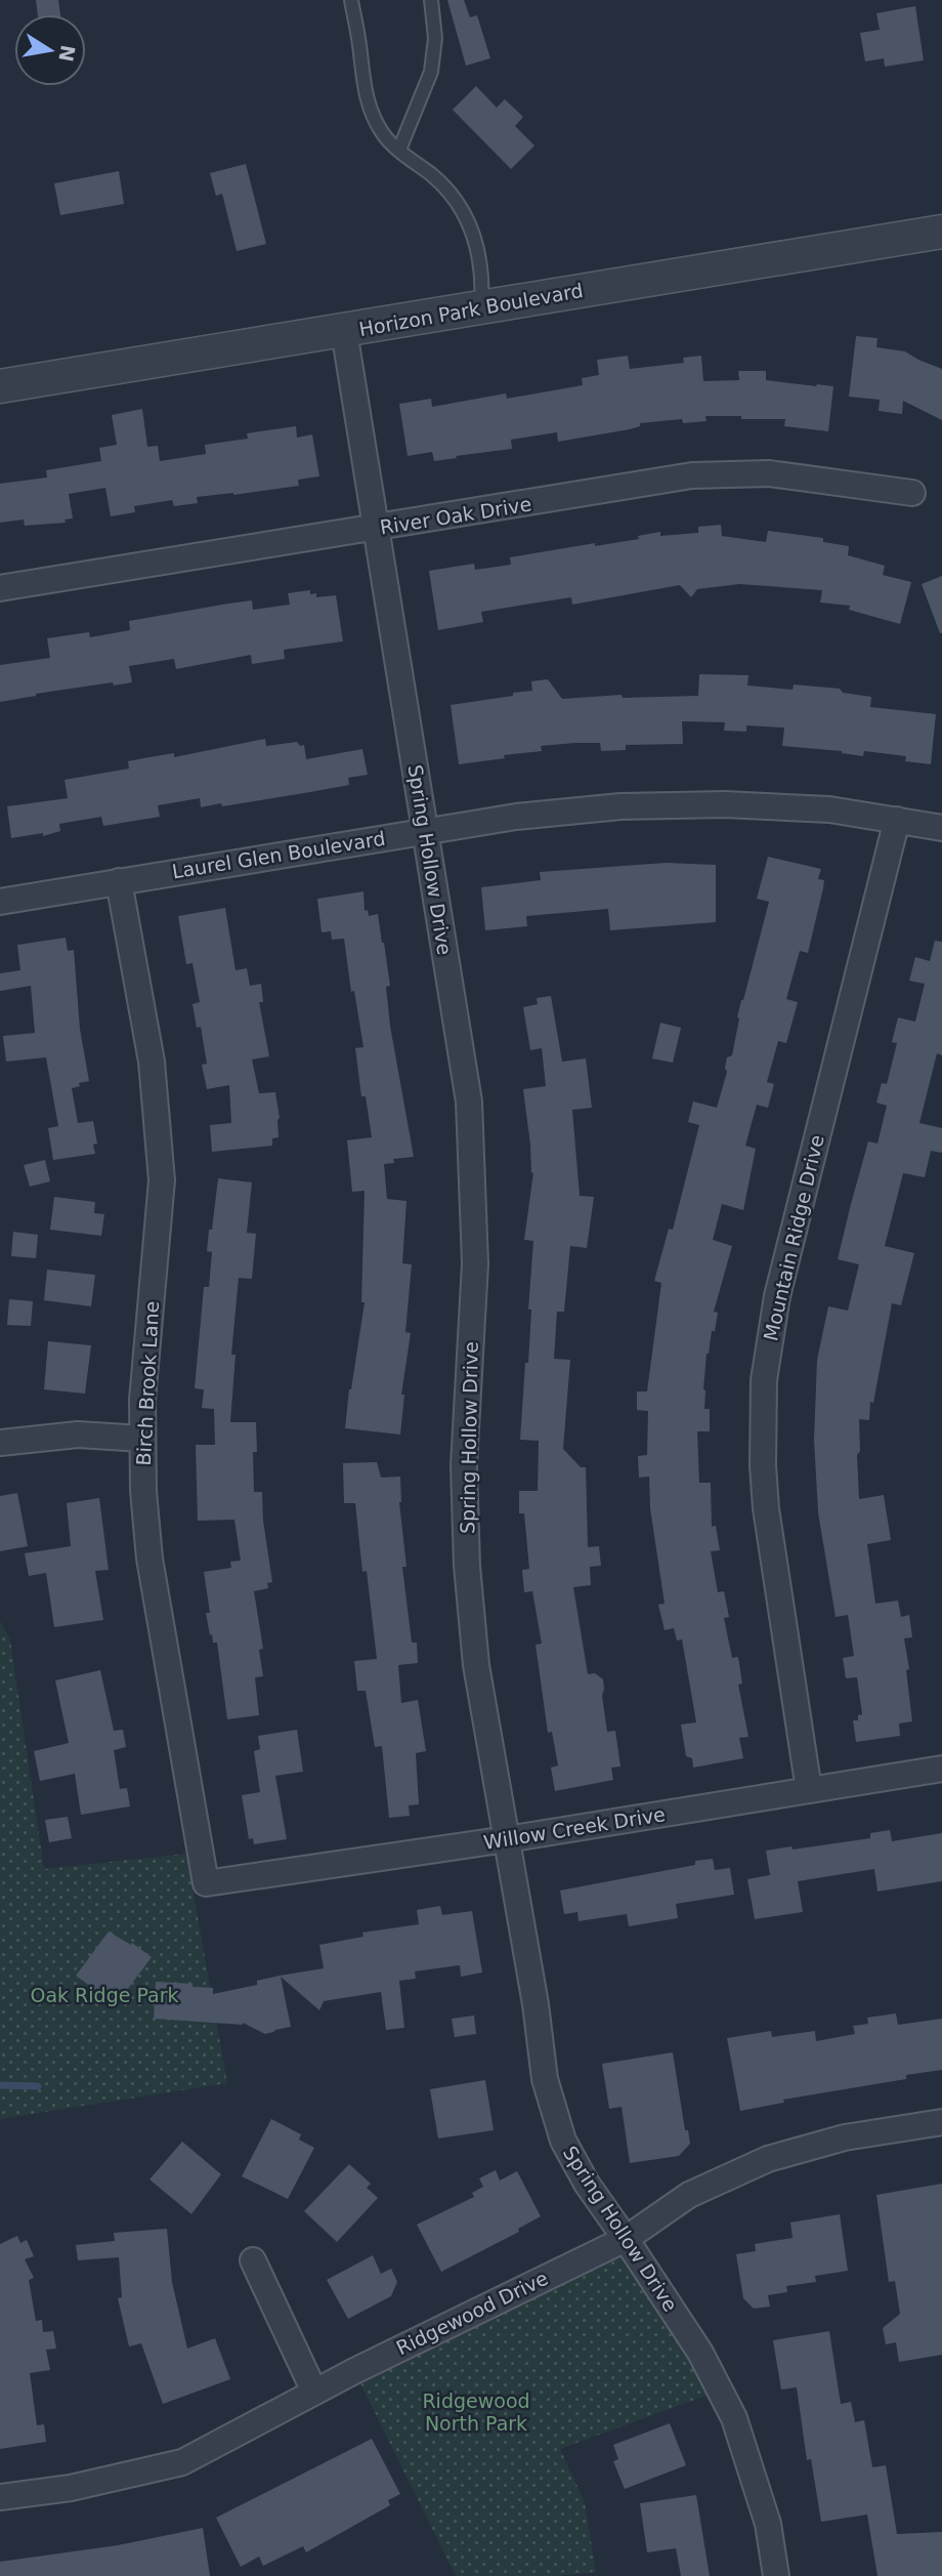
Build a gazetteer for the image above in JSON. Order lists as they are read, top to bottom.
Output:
{
  "streets": {
    "street": [
      "Horizon Park Boulevard",
      "River Oak Drive",
      "Laurel Glen Boulevard",
      "Spring Hollow Drive",
      "Mountain Ridge Drive",
      "Birch Brook Lane",
      "Willow Creek Drive",
      "Ridgewood Drive"
    ]
  },
  "crossings": [
    ["Horizon Park Boulevard", "Spring Hollow Drive"],
    ["River Oak Drive", "Spring Hollow Drive"],
    ["Laurel Glen Boulevard", "Spring Hollow Drive"],
    ["Laurel Glen Boulevard", "Mountain Ridge Drive"],
    ["Laurel Glen Boulevard", "Birch Brook Lane"],
    ["Spring Hollow Drive", "Willow Creek Drive"],
    ["Spring Hollow Drive", "Ridgewood Drive"],
    ["Mountain Ridge Drive", "Willow Creek Drive"],
    ["Birch Brook Lane", "Willow Creek Drive"]
  ],
  "parks": ["Oak Ridge Park", "Ridgewood North Park"],
  "north": "right"
}
